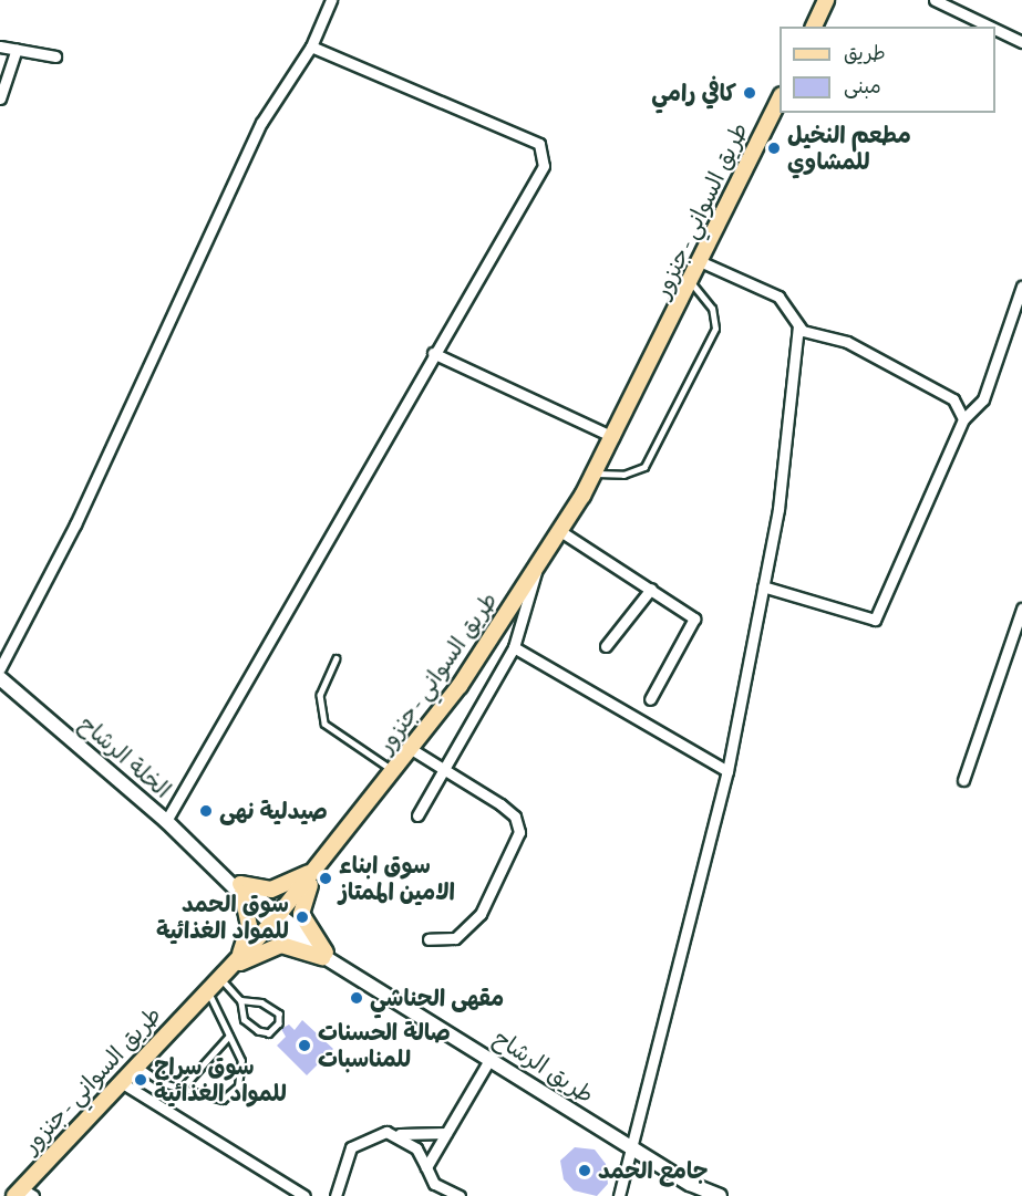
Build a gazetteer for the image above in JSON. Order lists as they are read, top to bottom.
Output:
{
  "streets": {
    "main road": ["طريق السواني -جنزور", "الخلة الرشاح", "طريق الرشاح"]
  },
  "crossings": [
    ["طريق السواني -جنزور", "الخلة الرشاح"],
    ["طريق السواني -جنزور", "طريق الرشاح"],
    ["الخلة الرشاح", "طريق الرشاح"]
  ],
  "places": [
    "كافي رامي",
    "مطعم النخيل للمشاوي",
    "صيدلية نهى",
    "سوق ابناء الامين الممتاز",
    "سوق الحمد للمواد الغذائية",
    "مقهى الحناشي",
    "صالة الحسنات للمناسبات",
    "سوق سراج للمواد الغذائية",
    "جامع الحمد"
  ],
  "legend": ["طريق", "مبنى"]
}
